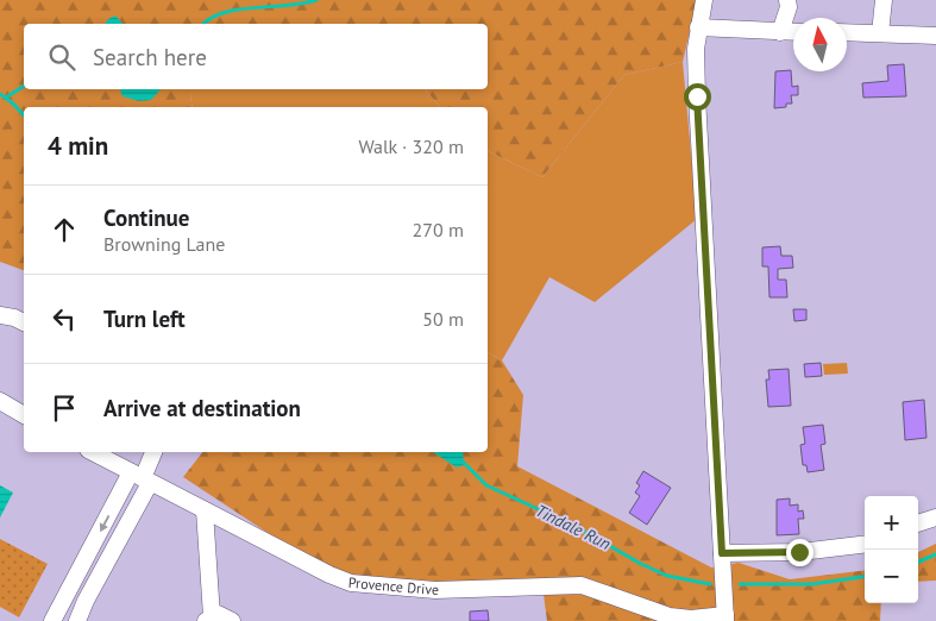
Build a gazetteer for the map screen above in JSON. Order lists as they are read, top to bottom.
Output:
{
  "streets": {
    "street": ["Provence Drive"]
  },
  "water": ["Tindale Run"],
  "north": "top",
  "page": {
    "search": "Search here",
    "heading": ["4 min", "Walk · 320 m"],
    "list": [
      ["Continue", "Browning Lane", "270 m"],
      ["Turn left", "50 m"],
      "Arrive at destination"
    ],
    "map_buttons": ["+", "−"]
  }
}
